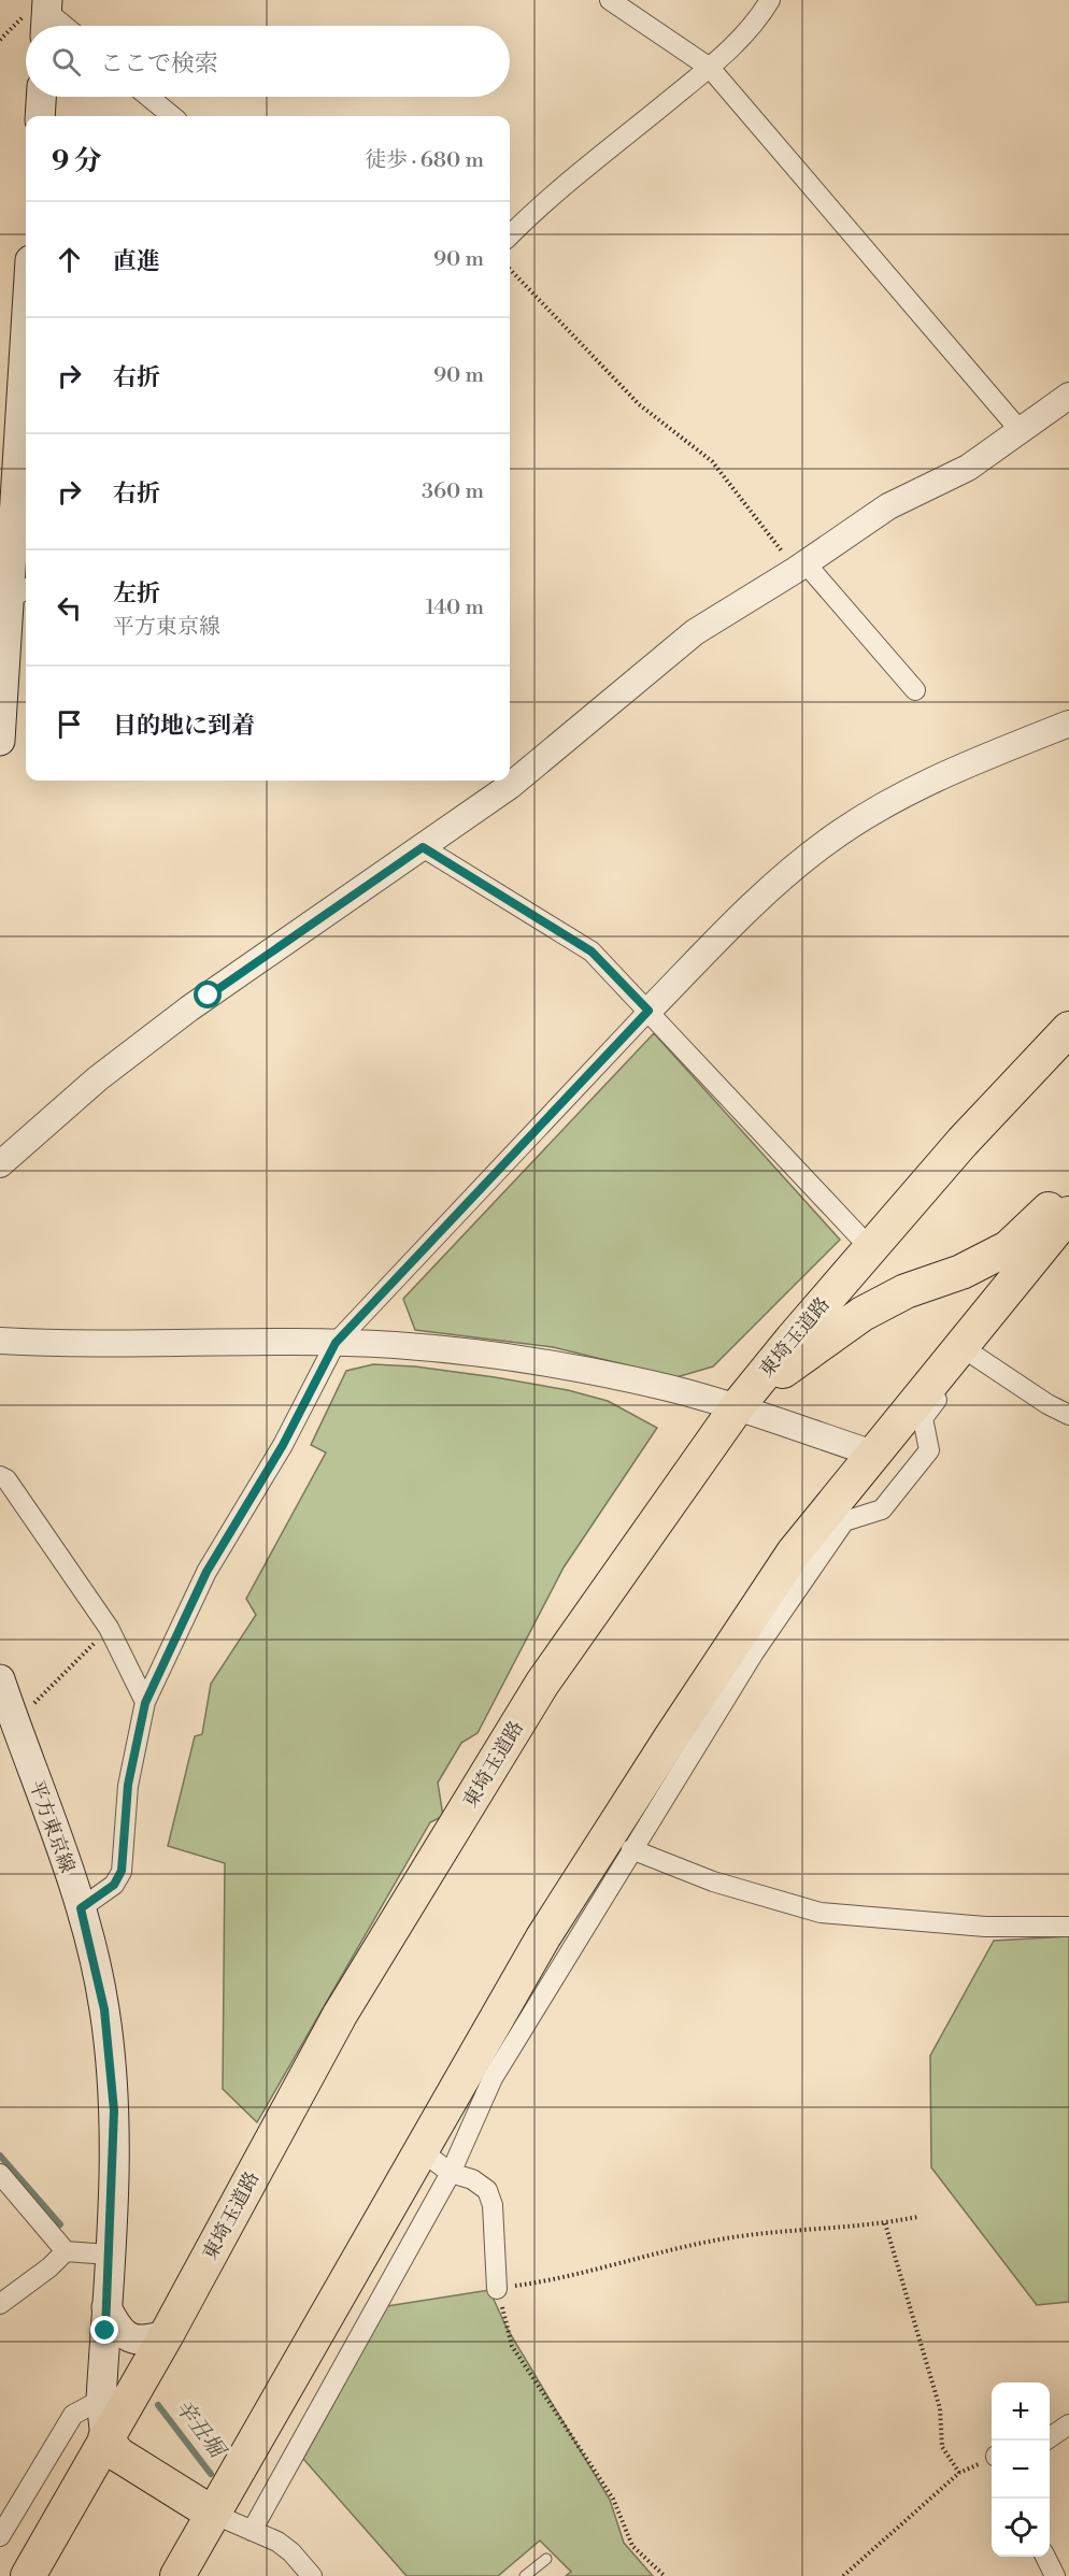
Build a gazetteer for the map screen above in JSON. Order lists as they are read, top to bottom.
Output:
{
  "streets": {
    "highway": ["東埼玉道路"],
    "main road": ["平方東京線"]
  },
  "crossings": [
    ["東埼玉道路", "平方東京線"]
  ],
  "water": ["辛丑堀"],
  "page": {
    "search": "ここで検索",
    "heading": ["9 分", "徒歩 · 680 m"],
    "list": [
      ["直進", "90 m"],
      ["右折", "90 m"],
      ["右折", "360 m"],
      ["左折", "平方東京線", "140 m"],
      "目的地に到着"
    ],
    "map_buttons": ["+", "−"]
  }
}
